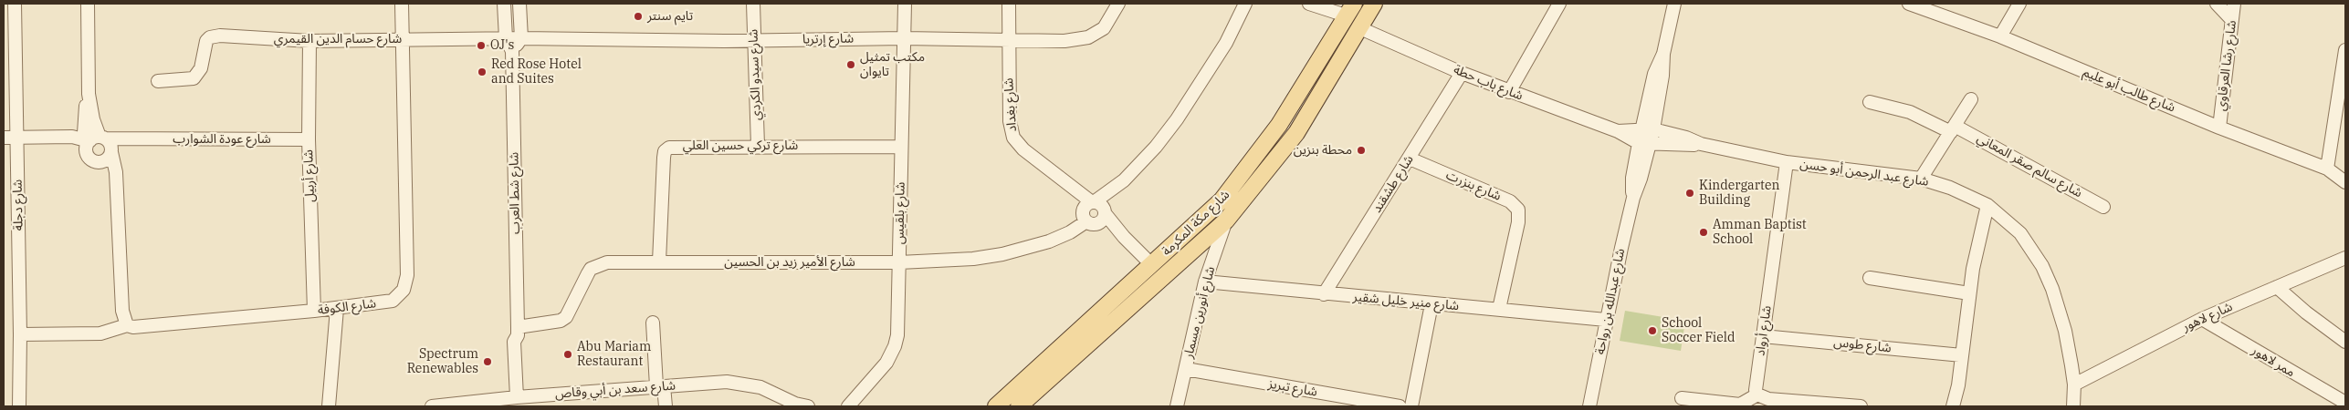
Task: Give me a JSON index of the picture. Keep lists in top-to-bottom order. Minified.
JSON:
{"streets":{"main road":["شارع مكة المكرمة"],"street":["شارع حسام الدين القيمري","شارع إرتريا","شارع رشا العرقاوي","شارع سيدو الكردي","شارع باب حطة","شارع طالب أبو عليم","شارع بغداد","شارع عودة الشوارب","شارع تركي حسين العلي","شارع سالم صقر المعاني","شارع عبد الرحمن أبو حسن","شارع أربيل","شارع طشقند","شارع بنزرت","شارع شط العرب","شارع دجلة","شارع بلقيس","شارع الأمير زيد بن الحسين","شارع منير خليل شقير","شارع عبدالله بن رواحة","شارع الكوفة","شارع أنورين مسمار","شارع لاهور","شارع أرواد","شارع طوس","ممر لاهور","شارع تبريز","شارع سعد بن أبي وقاص"]},"crossings":[["شارع حسام الدين القيمري","شارع إرتريا"],["شارع حسام الدين القيمري","شارع أربيل"],["شارع حسام الدين القيمري","شارع شط العرب"],["شارع حسام الدين القيمري","شارع الكوفة"],["شارع إرتريا","شارع سيدو الكردي"],["شارع إرتريا","شارع بغداد"],["شارع إرتريا","شارع بلقيس"],["شارع رشا العرقاوي","شارع طالب أبو عليم"],["شارع سيدو الكردي","شارع تركي حسين العلي"],["شارع باب حطة","شارع عبد الرحمن أبو حسن"],["شارع باب حطة","شارع طشقند"],["شارع باب حطة","شارع مكة المكرمة"],["شارع باب حطة","شارع عبدالله بن رواحة"],["شارع بغداد","شارع مكة المكرمة"],["شارع بغداد","شارع الأمير زيد بن الحسين"],["شارع عودة الشوارب","شارع أربيل"],["شارع تركي حسين العلي","شارع بلقيس"],["شارع تركي حسين العلي","شارع الأمير زيد بن الحسين"],["شارع عبد الرحمن أبو حسن","شارع عبدالله بن رواحة"],["شارع عبد الرحمن أبو حسن","شارع لاهور"],["شارع عبد الرحمن أبو حسن","شارع أرواد"],["شارع أربيل","شارع الكوفة"],["شارع طشقند","شارع بنزرت"],["شارع طشقند","شارع منير خليل شقير"],["شارع بنزرت","شارع منير خليل شقير"],["شارع شط العرب","شارع الأمير زيد بن الحسين"],["شارع شط العرب","شارع سعد بن أبي وقاص"],["شارع دجلة","شارع الكوفة"],["شارع بلقيس","شارع الأمير زيد بن الحسين"],["شارع مكة المكرمة","شارع أنورين مسمار"],["شارع منير خليل شقير","شارع عبدالله بن رواحة"],["شارع منير خليل شقير","شارع أنورين مسمار"],["شارع أنورين مسمار","شارع تبريز"],["شارع لاهور","ممر لاهور"],["شارع أرواد","شارع طوس"]],"places":["تايم سنتر","OJ's","مكتب تمثيل تايوان","Red Rose Hotel and Suites","محطة بنزين","Kindergarten Building","Amman Baptist School","School Soccer Field","Abu Mariam Restaurant","Spectrum Renewables"]}
